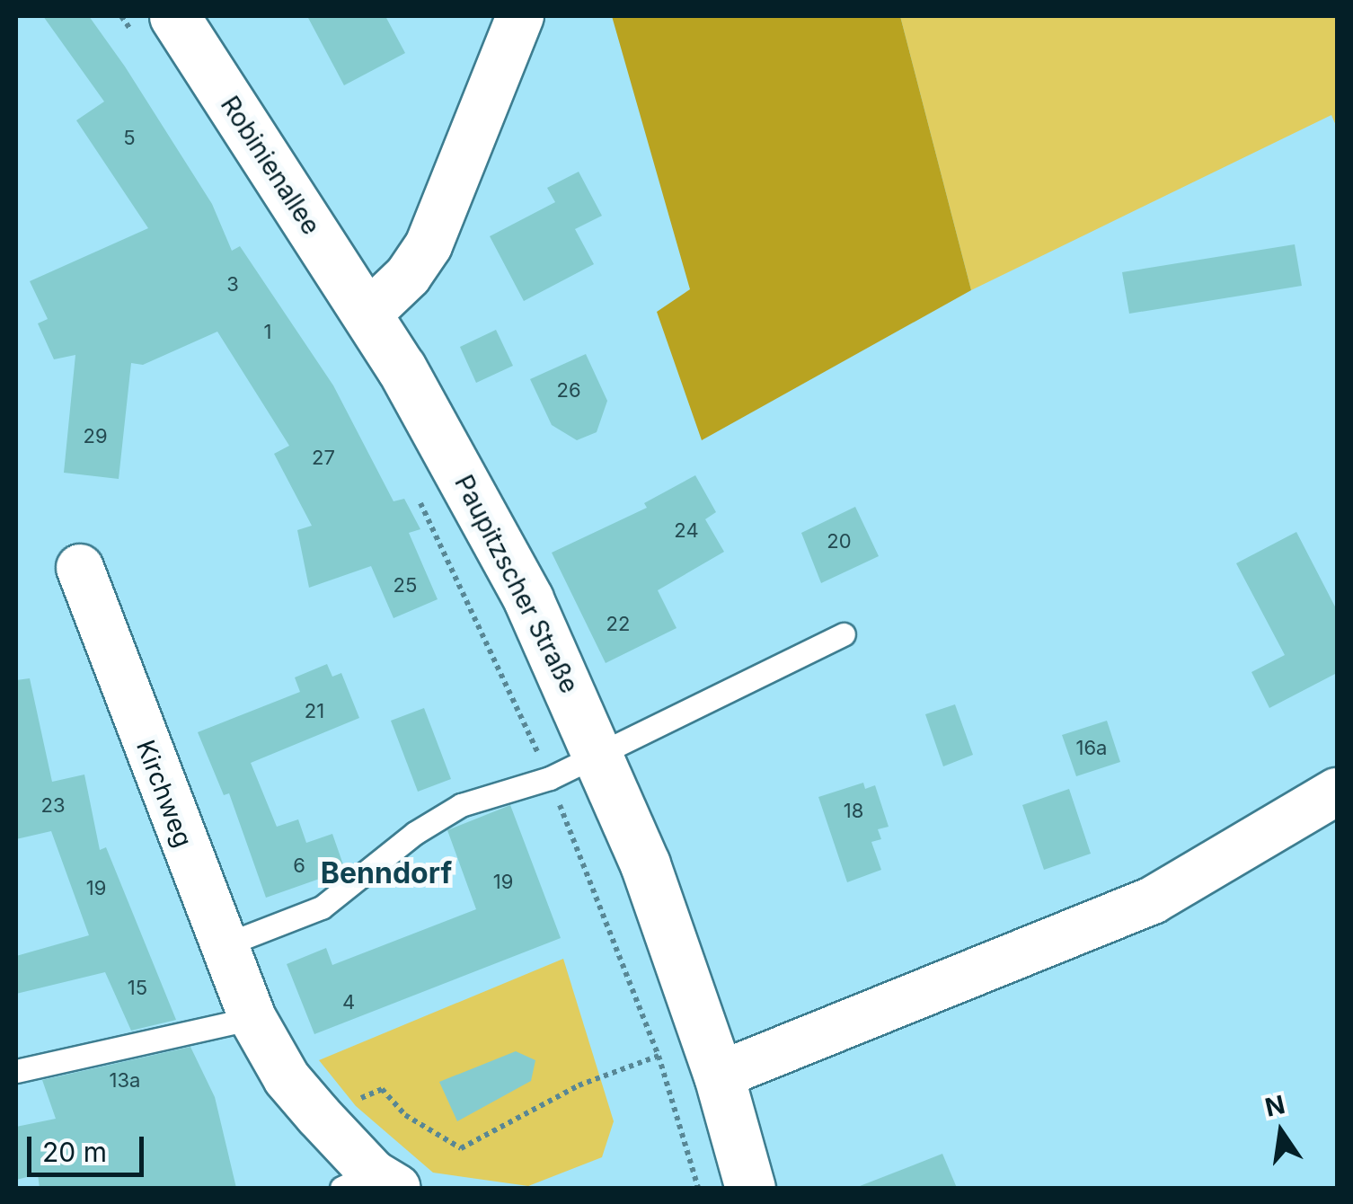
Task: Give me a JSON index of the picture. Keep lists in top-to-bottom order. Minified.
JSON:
{"streets":{"street":["Robinienallee","Paupitzscher Straße","Kirchweg"]},"crossings":[["Robinienallee","Paupitzscher Straße"]],"districts":["Benndorf"],"house_numbers":["5","3","1","26","29","27","24","20","25","22","21","16a","23","18","6","19","19","15","4","13a"],"scale_bar":"20 m","north":"top"}
